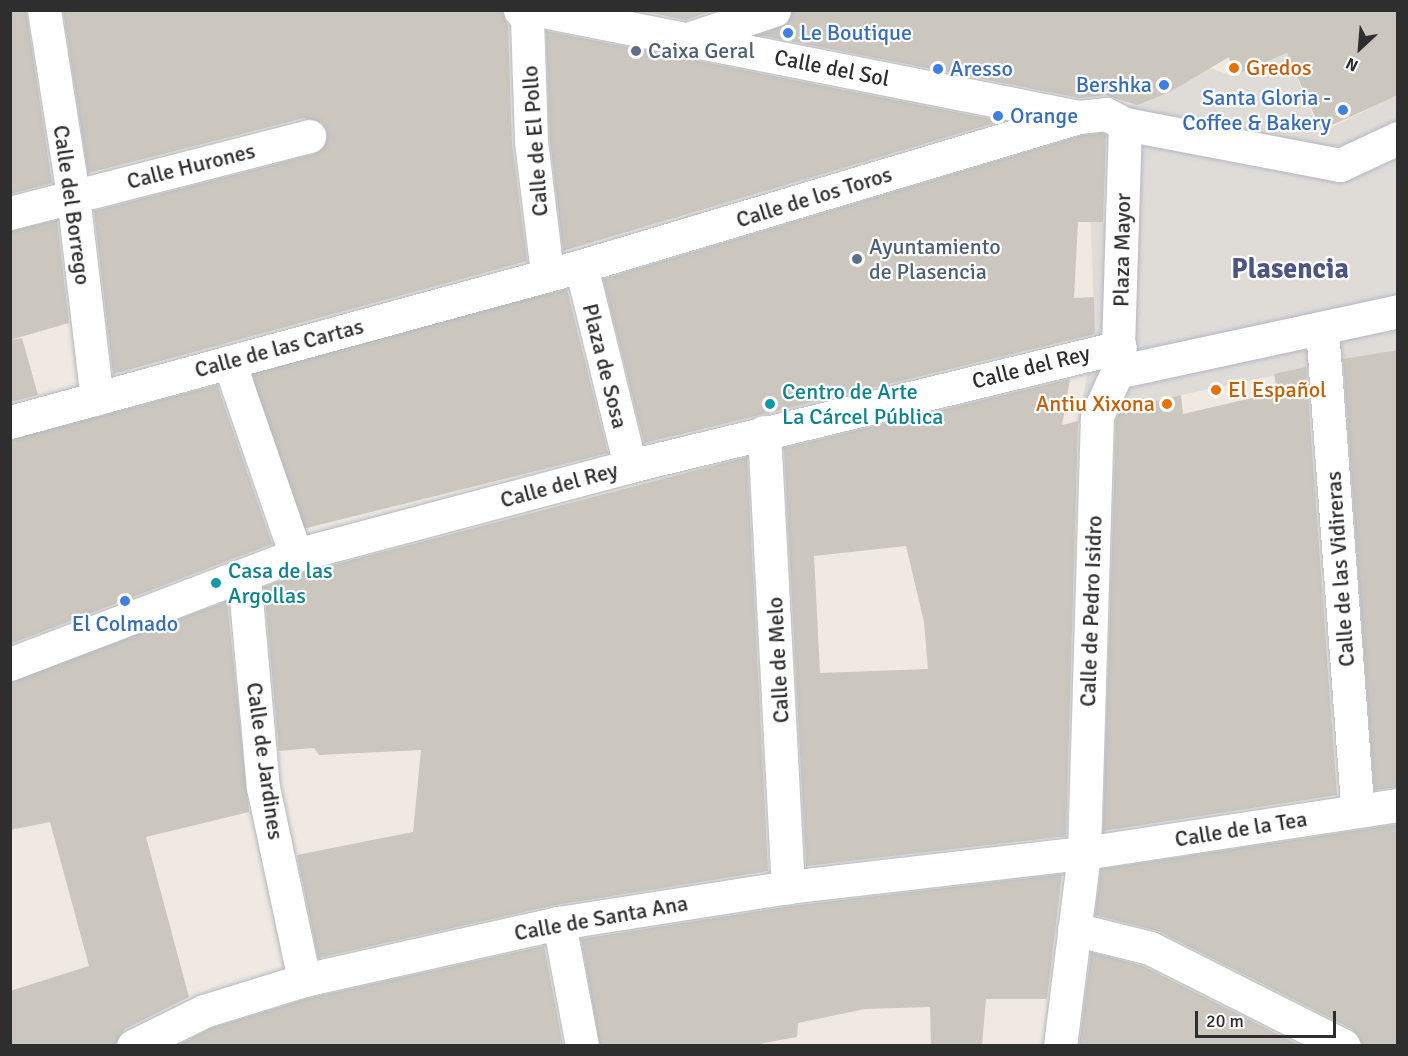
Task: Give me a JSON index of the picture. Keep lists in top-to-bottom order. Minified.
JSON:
{"streets":{"street":["Calle del Sol","Calle de El Pollo","Calle Hurones","Calle de los Toros","Calle del Borrego","Plaza Mayor","Calle de las Cartas","Plaza de Sosa","Calle del Rey","Calle de las Vidireras","Calle de Pedro Isidro","Calle de Melo","Calle de Jardines","Calle de la Tea","Calle de Santa Ana"]},"crossings":[["Calle del Sol","Calle de los Toros"],["Calle del Sol","Plaza Mayor"],["Calle de El Pollo","Calle de los Toros"],["Calle de El Pollo","Calle de las Cartas"],["Calle Hurones","Calle del Borrego"],["Calle de los Toros","Calle de las Cartas"],["Calle de los Toros","Plaza de Sosa"],["Calle del Borrego","Calle de las Cartas"],["Plaza Mayor","Calle del Rey"],["Plaza Mayor","Calle de Pedro Isidro"],["Plaza de Sosa","Calle del Rey"],["Calle del Rey","Calle de Pedro Isidro"],["Calle del Rey","Calle de Melo"],["Calle del Rey","Calle de Jardines"],["Calle de las Vidireras","Calle de la Tea"],["Calle de Pedro Isidro","Calle de la Tea"],["Calle de Pedro Isidro","Calle de Santa Ana"],["Calle de Melo","Calle de Santa Ana"],["Calle de Jardines","Calle de Santa Ana"],["Calle de la Tea","Calle de Santa Ana"]],"districts":["Plasencia"],"places":["Le Boutique","Caixa Geral","Gredos","Aresso","Bershka","Santa Gloria - Coffee & Bakery","Orange","Ayuntamiento de Plasencia","El Español","Centro de Arte La Cárcel Pública","Antiu Xixona","Casa de las Argollas","El Colmado"],"scale_bar":"20 m","north":"bottom left"}
